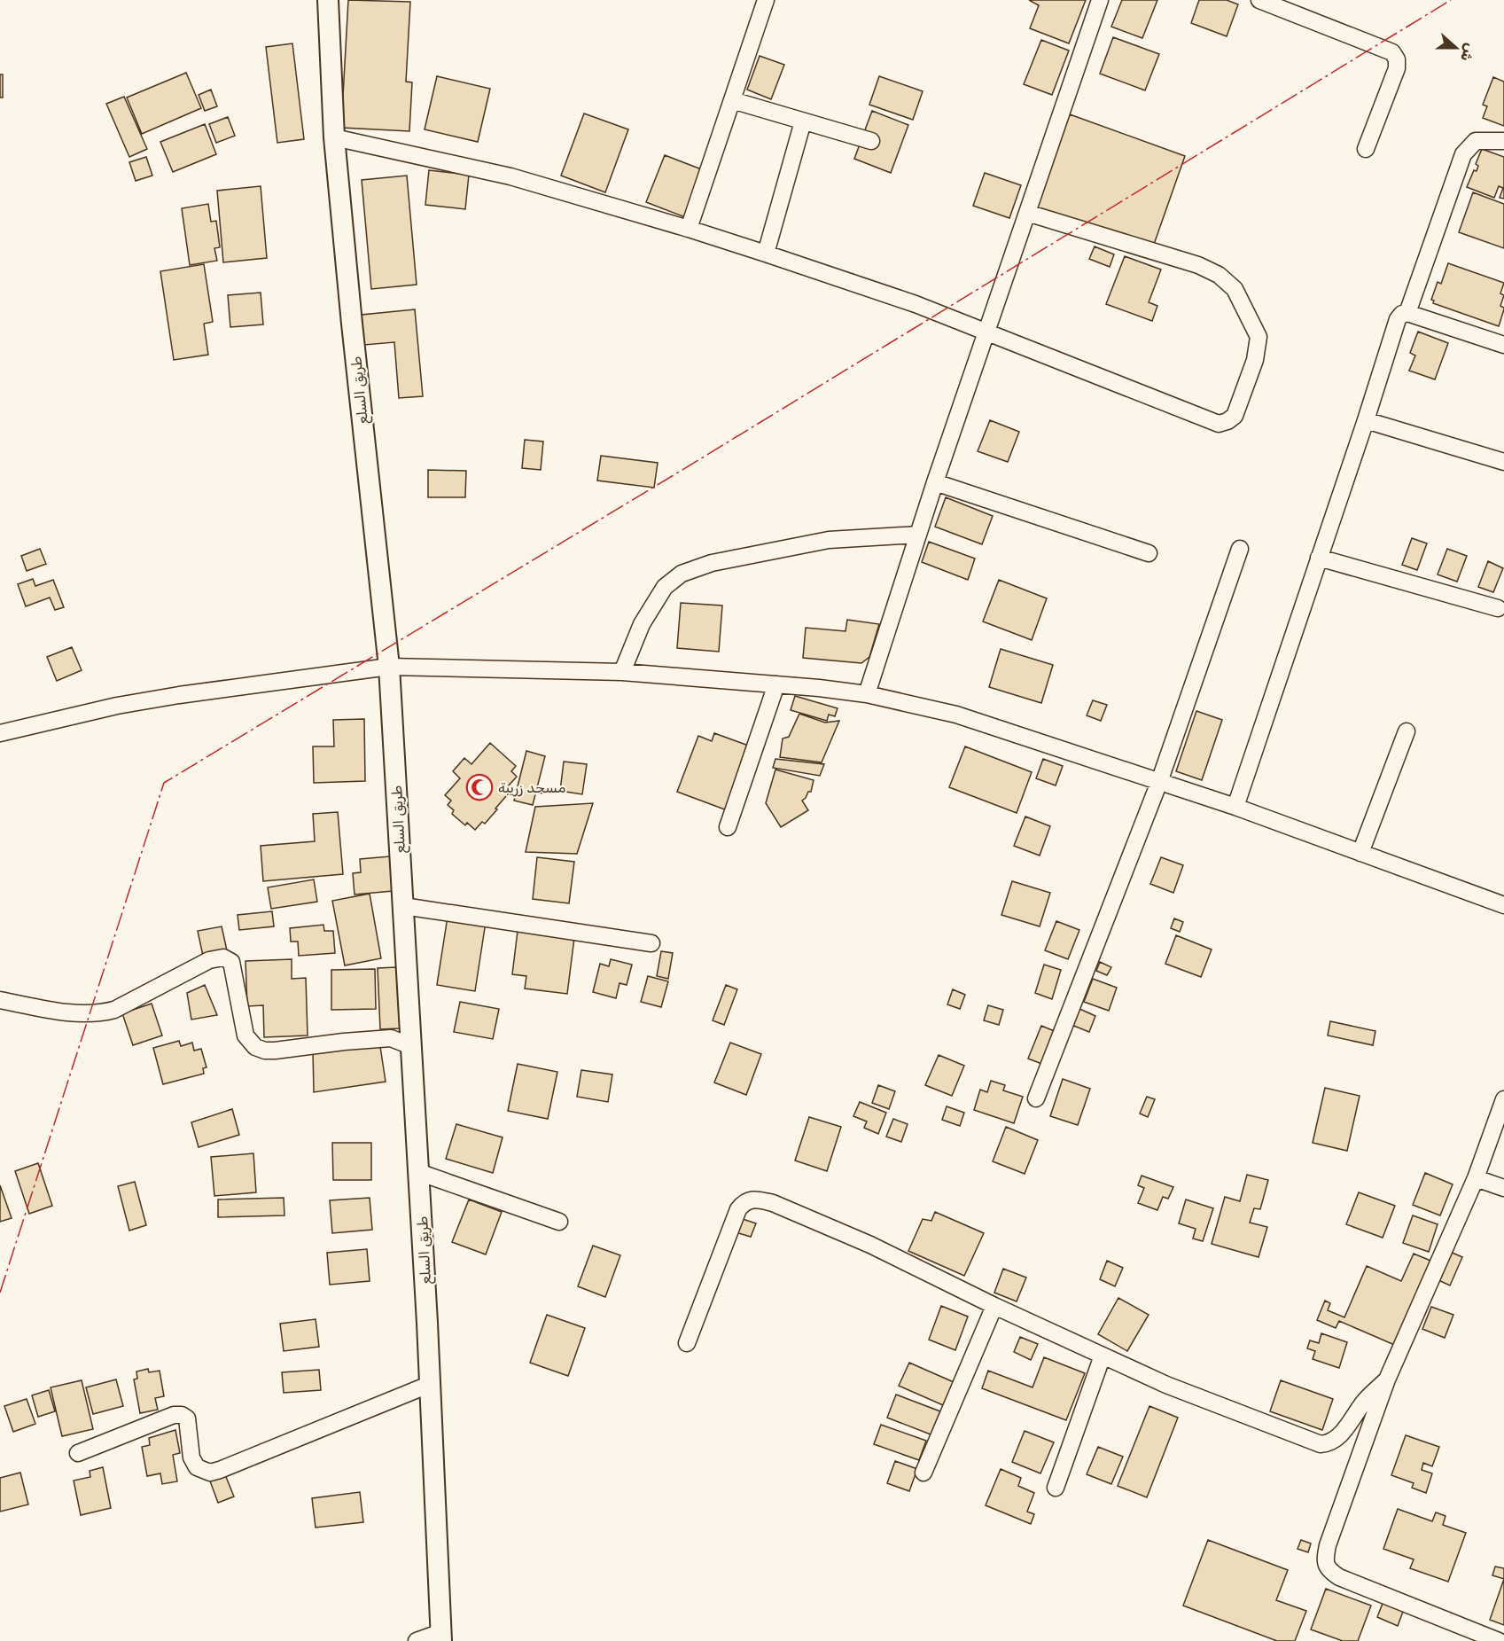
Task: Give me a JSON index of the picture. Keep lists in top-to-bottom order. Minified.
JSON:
{"streets":{"street":["طريق السلع"]},"places":{"mosque":["مسجد زريبة"]},"north":"right"}
